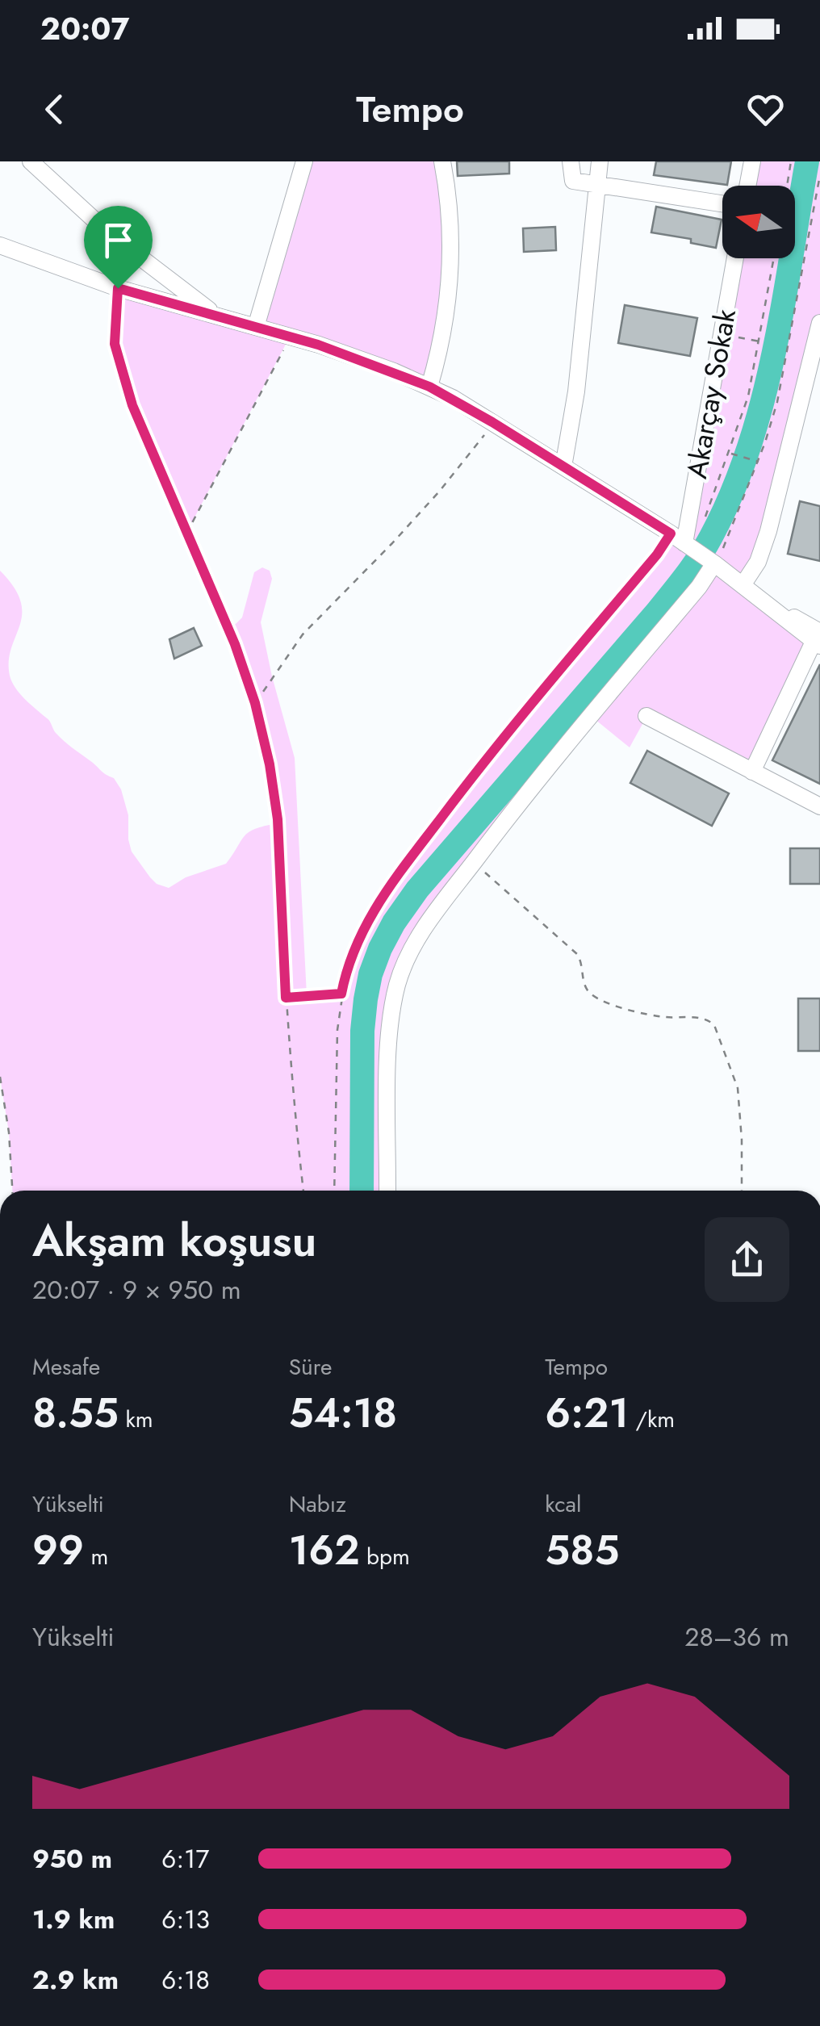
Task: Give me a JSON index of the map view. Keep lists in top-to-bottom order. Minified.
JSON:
{"streets":{"street":["Akarçay Sokak"]},"north":"left","page":{"status":"20:07","header":"Tempo","heading":["Akşam koşusu","20:07 · 9 × 950 m"],"stats":[["Mesafe","8.55 km"],["Süre","54:18"],["Tempo","6:21 /km"],["Yükselti","99 m"],["Nabız","162 bpm"],["kcal","585"]],"chart":["Yükselti","28–36 m"],"list":[{"name":"950 m","note":"6:17"},{"name":"1.9 km","note":"6:13"},{"name":"2.9 km","note":"6:18"}]}}
